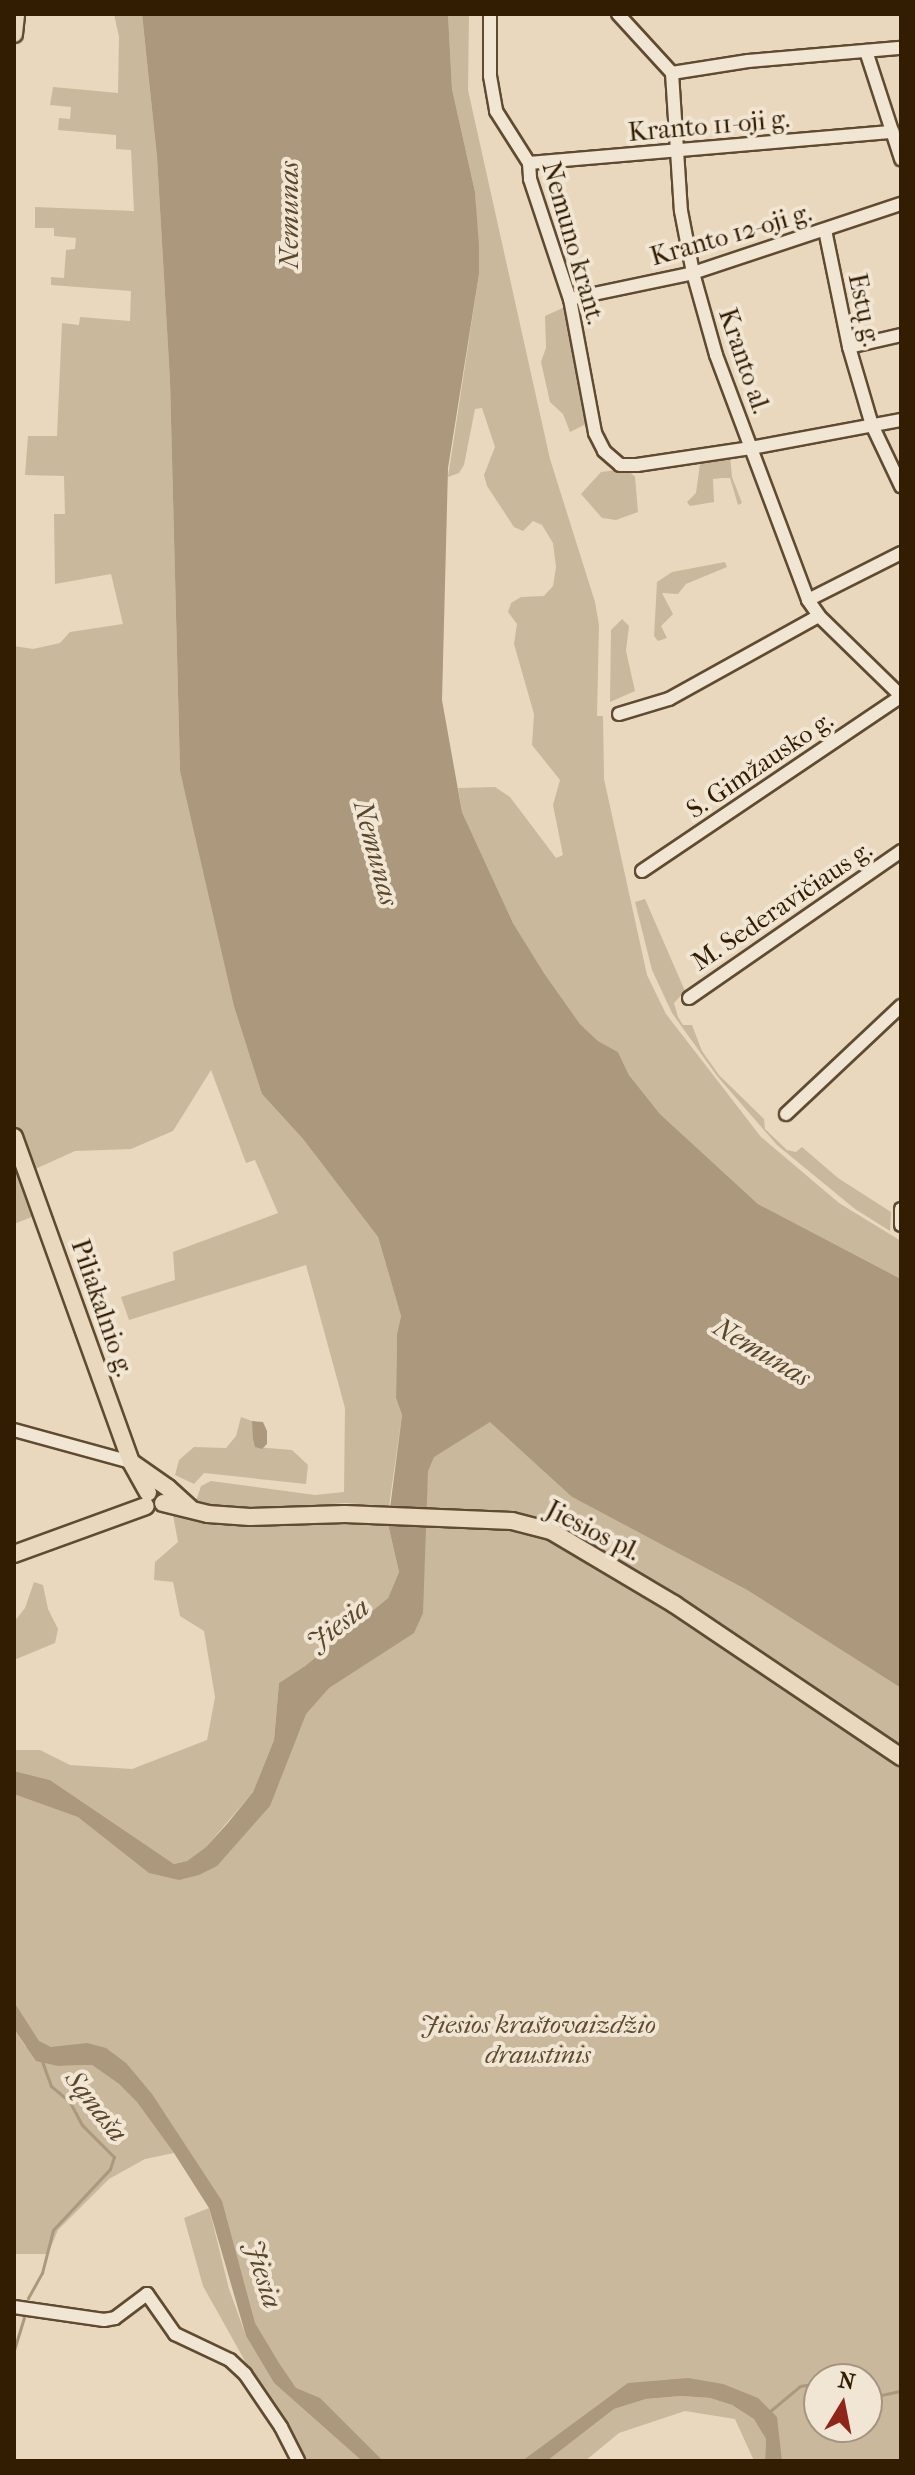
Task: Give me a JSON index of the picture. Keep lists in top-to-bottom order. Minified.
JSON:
{"streets":{"main road":["Piliakalnio g.","Jiesios pl."],"street":["Kranto 11-oji g.","Kranto 12-oji g.","Nemuno krant.","Estų g.","Kranto al.","S. Gimžausko g.","M. Sederavičiaus g."]},"crossings":[["Kranto 11-oji g.","Nemuno krant."],["Kranto 11-oji g.","Kranto al."],["Kranto 12-oji g.","Nemuno krant."],["Kranto 12-oji g.","Estų g."],["Kranto 12-oji g.","Kranto al."],["Nemuno krant.","Kranto al."],["Kranto al.","S. Gimžausko g."],["Piliakalnio g.","Jiesios pl."]],"water":["Nemunas","Jiesia","Sąnaša"],"parks":["Jiesios kraštovaizdžio draustinis"],"north":"top"}
